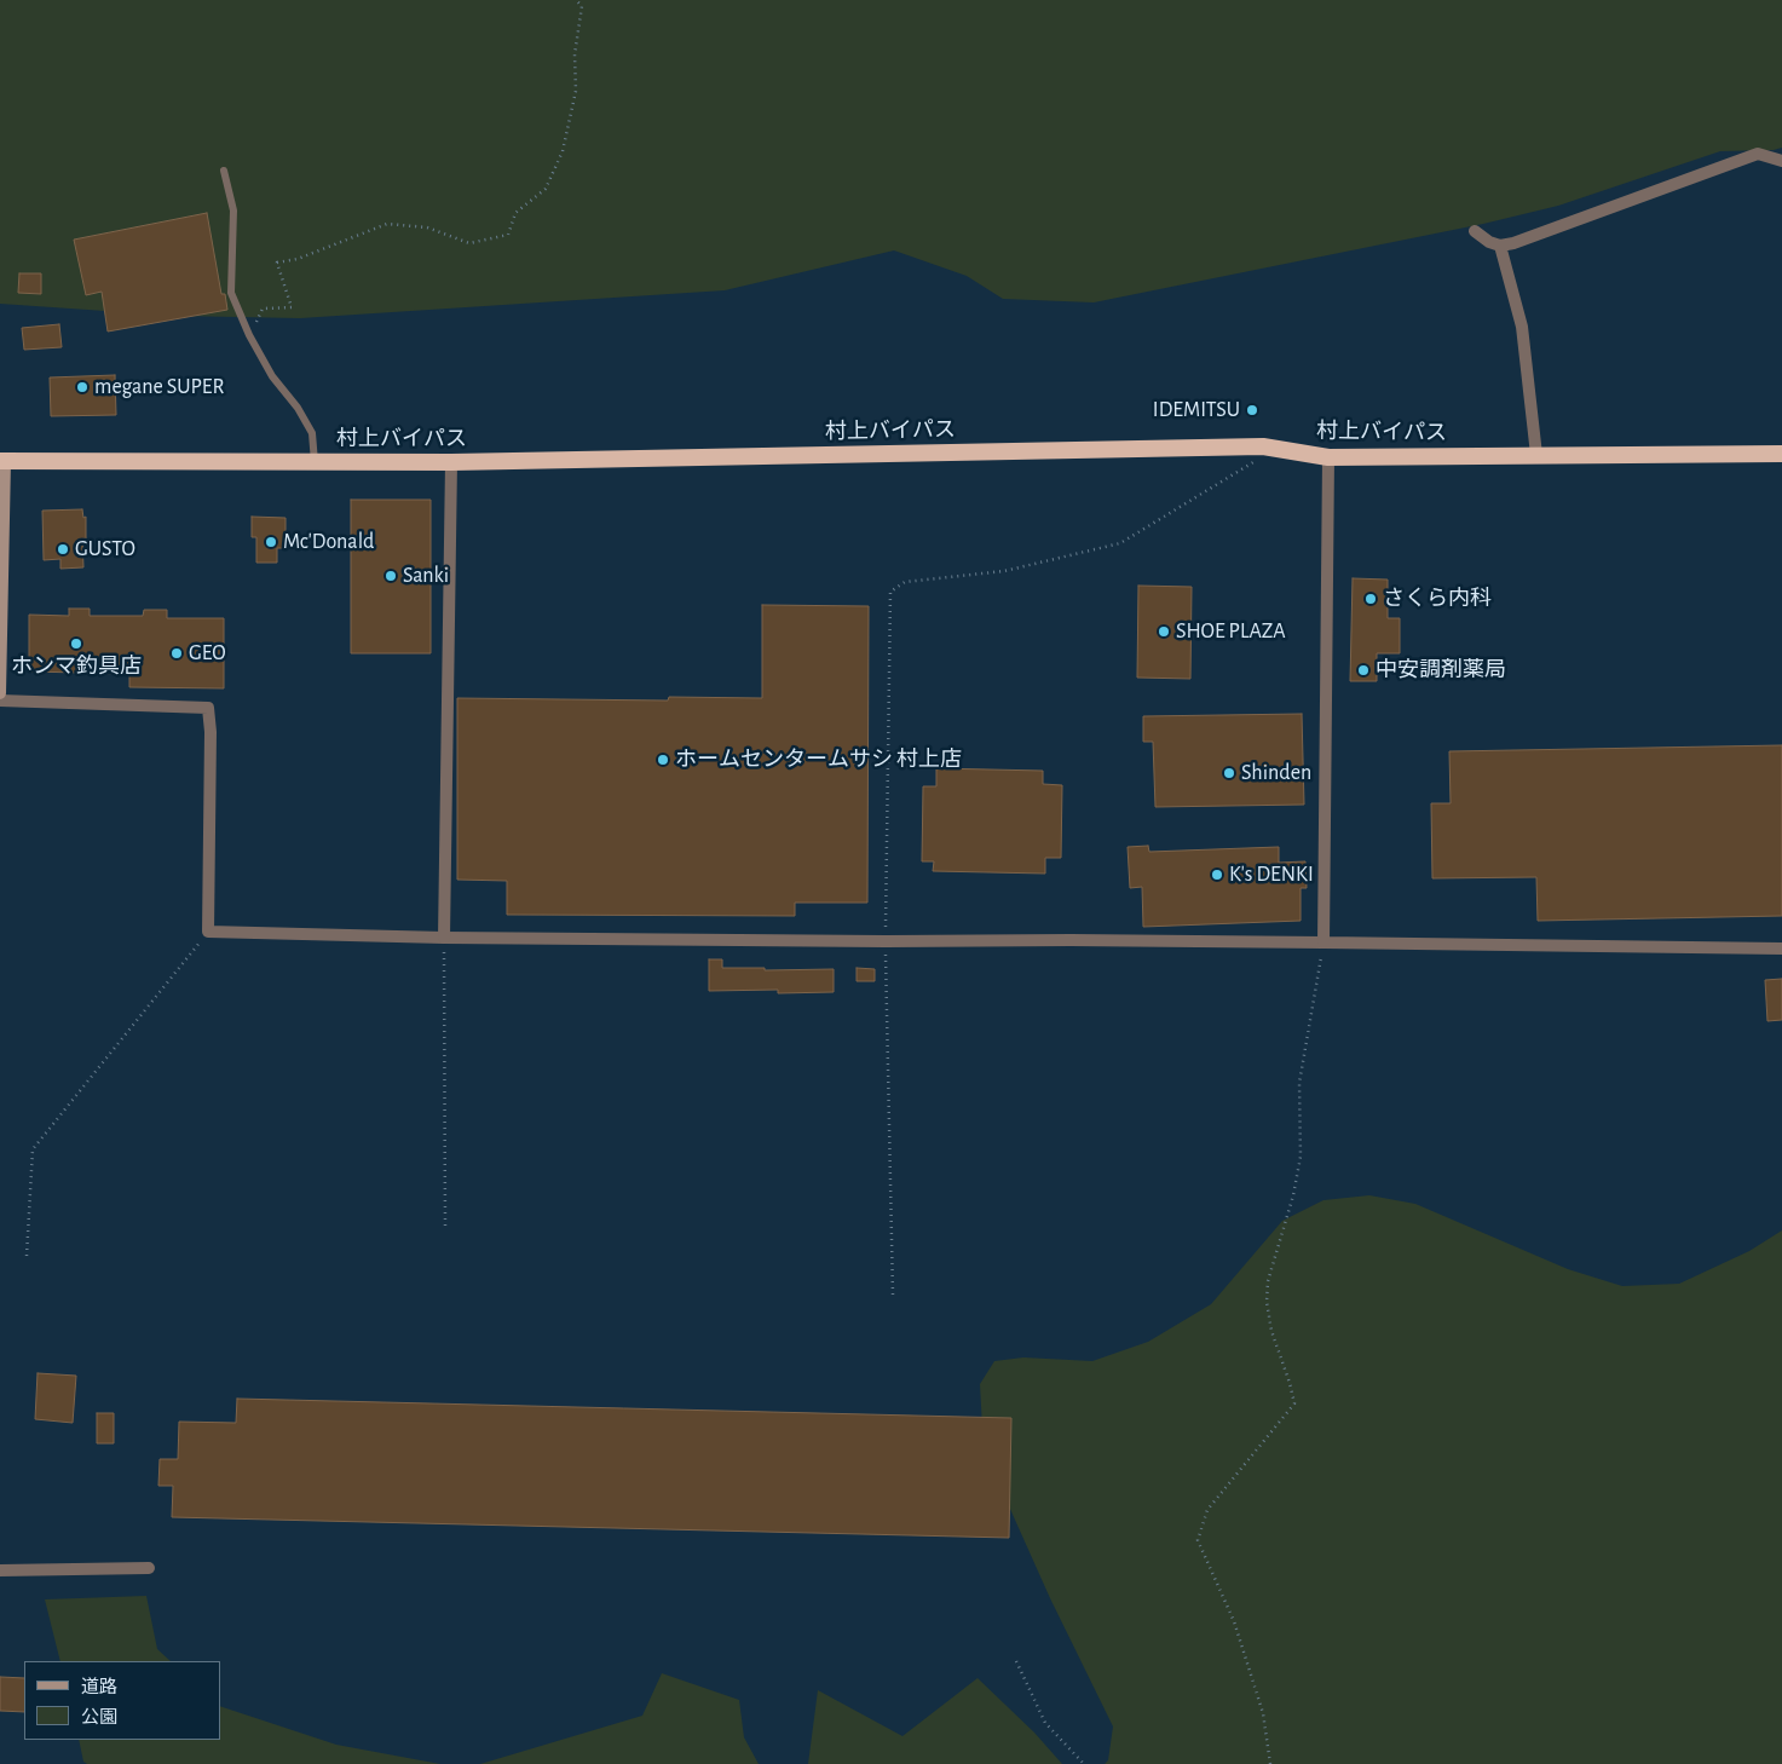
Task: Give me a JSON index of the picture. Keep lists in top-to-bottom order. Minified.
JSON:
{"streets":{"highway":["村上バイパス"]},"places":["megane SUPER","IDEMITSU","Mc'Donald","GUSTO","Sanki","さくら内科","SHOE PLAZA","ホンマ釣具店","GEO","中安調剤薬局","ホームセンタームサシ 村上店","Shinden","K's DENKI"],"legend":["道路","公園"]}
